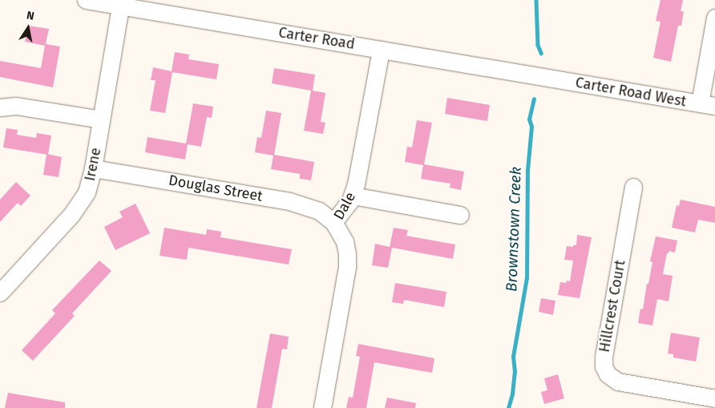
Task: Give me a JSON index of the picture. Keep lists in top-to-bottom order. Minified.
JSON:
{"streets":{"street":["Carter Road","Carter Road West","Irene","Douglas Street","Dale","Hillcrest Court"]},"crossings":[["Carter Road","Carter Road West"],["Carter Road","Irene"],["Carter Road","Dale"],["Irene","Douglas Street"],["Douglas Street","Dale"]],"water":["Brownstown Creek"],"north":"top"}
